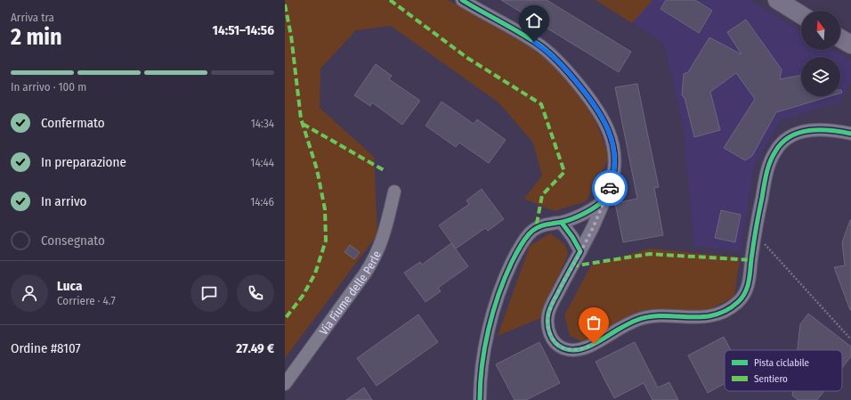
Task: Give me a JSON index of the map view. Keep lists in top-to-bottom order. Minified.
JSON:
{"streets":{"street":["Via Fiume delle Perle"]},"legend":["Pista ciclabile","Sentiero"],"north":"top","page":{"heading":["2 min","Arriva tra","14:51–14:56"],"panel":["Luca","Corriere · 4.7","Ordine #8107","27.49 €"],"bar":"In arrivo · 100 m","list":[["Confermato","14:34"],["In preparazione","14:44"],["In arrivo","14:46"],"Consegnato"]}}
